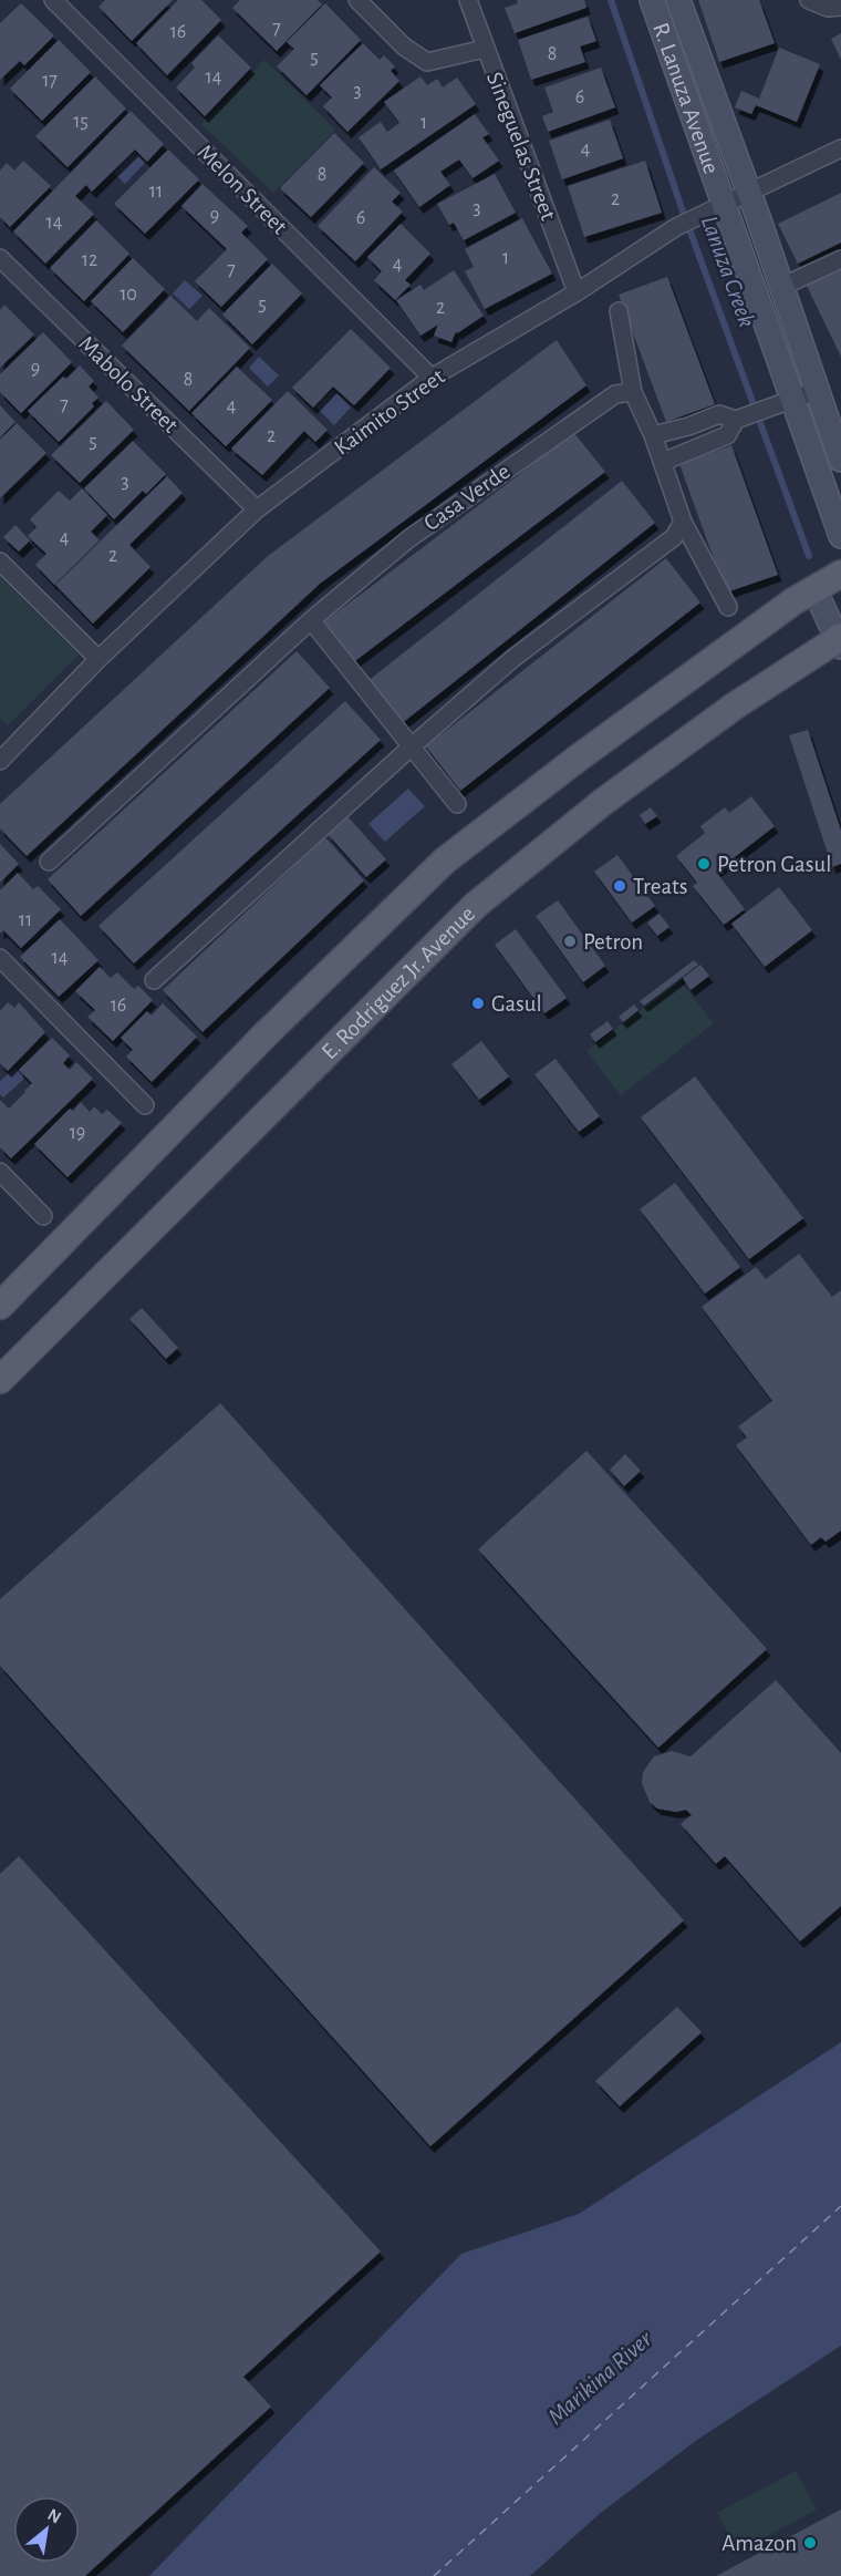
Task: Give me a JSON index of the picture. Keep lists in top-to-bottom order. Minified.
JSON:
{"streets":{"main road":["R. Lanuza Avenue","E. Rodriguez Jr. Avenue"],"street":["Sineguelas Street","Melon Street","Mabolo Street","Kaimito Street","Casa Verde"]},"crossings":[["R. Lanuza Avenue","Kaimito Street"],["Sineguelas Street","Kaimito Street"],["Melon Street","Kaimito Street"],["Mabolo Street","Kaimito Street"]],"water":["Lanuza Creek","Marikina River"],"places":["Petron Gasul","Treats","Petron","Gasul","Amazon"],"house_numbers":["7","16","8","5","14","17","3","6","15","1","4","8","11","2","3","9","6","14","1","12","4","7","10","5","2","9","8","7","4","2","5","3","4","2","11","14","16","19"],"north":"top right"}
